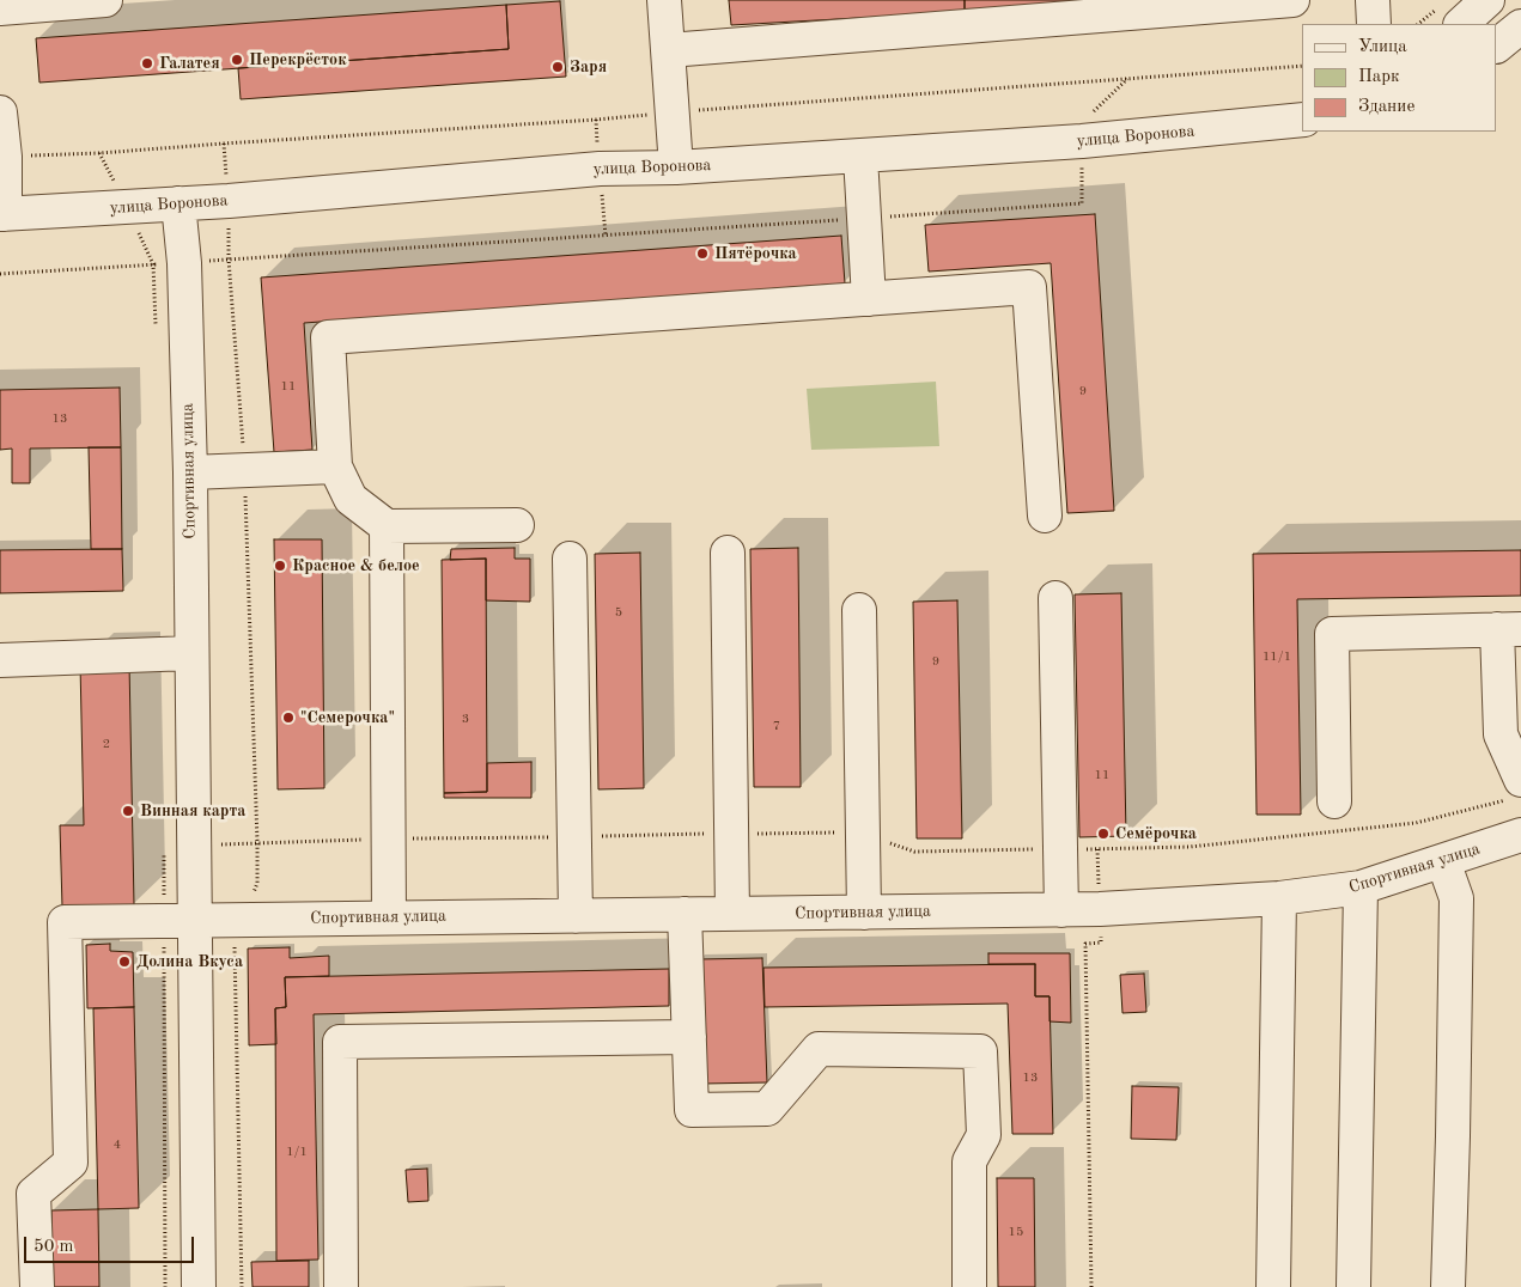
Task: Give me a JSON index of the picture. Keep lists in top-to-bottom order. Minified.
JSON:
{"streets":{"street":["улица Воронова","Спортивная улица"]},"crossings":[["улица Воронова","Спортивная улица"]],"places":["Перекрёсток","Галатея","Заря","Пятёрочка","Красное & белое","\"Семерочка\"","Винная карта","Семёрочка","Долина Вкуса"],"house_numbers":["11","9","13","5","11/1","9","3","7","2","11","13","4","1/1","15"],"legend":["Улица","Парк","Здание"],"scale_bar":"50 m"}
